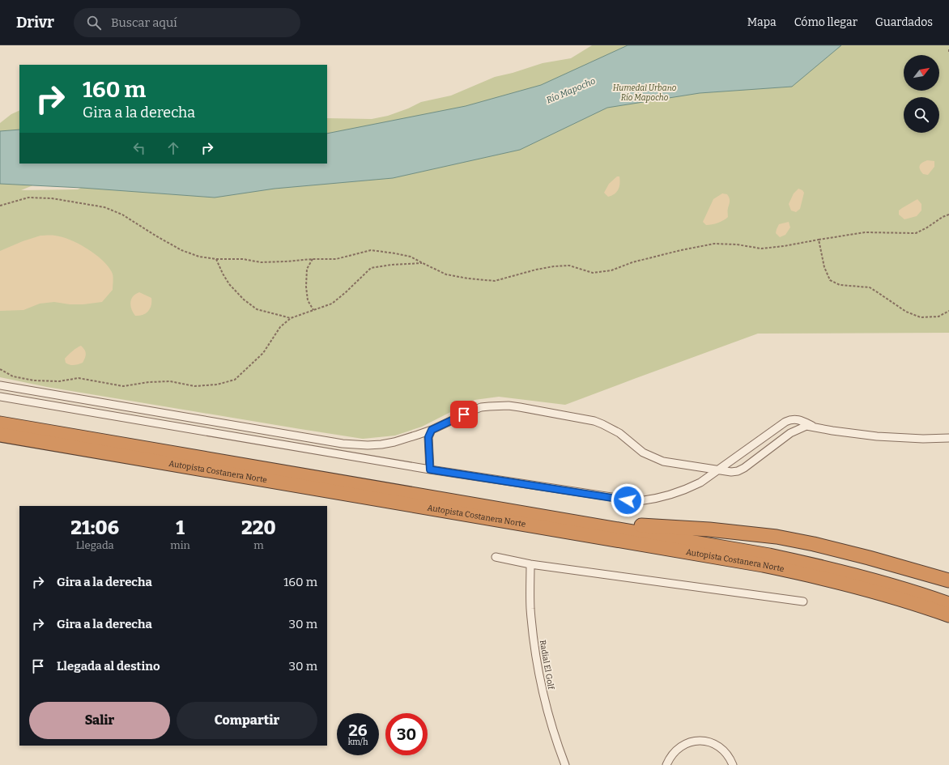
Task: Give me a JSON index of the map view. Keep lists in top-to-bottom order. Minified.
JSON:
{"streets":{"highway":["Autopista Costanera Norte"],"street":["Radial El Golf"]},"water":["Río Mapocho"],"parks":["Humedal Urbano Río Mapocho"],"north":"top right","page":{"header":"Drivr","search":"Buscar aquí","nav":["Mapa","Cómo llegar","Guardados"],"turn":["160 m","Gira a la derecha"],"eta":["21:06","Llegada","1","min","220","m"],"list":[{"name":"Gira a la derecha","value":"160 m"},{"name":"Gira a la derecha","value":"30 m"},{"name":"Llegada al destino","value":"30 m"}],"buttons":["Salir","Compartir"],"speed":"26 km/h","limit":"30"}}
